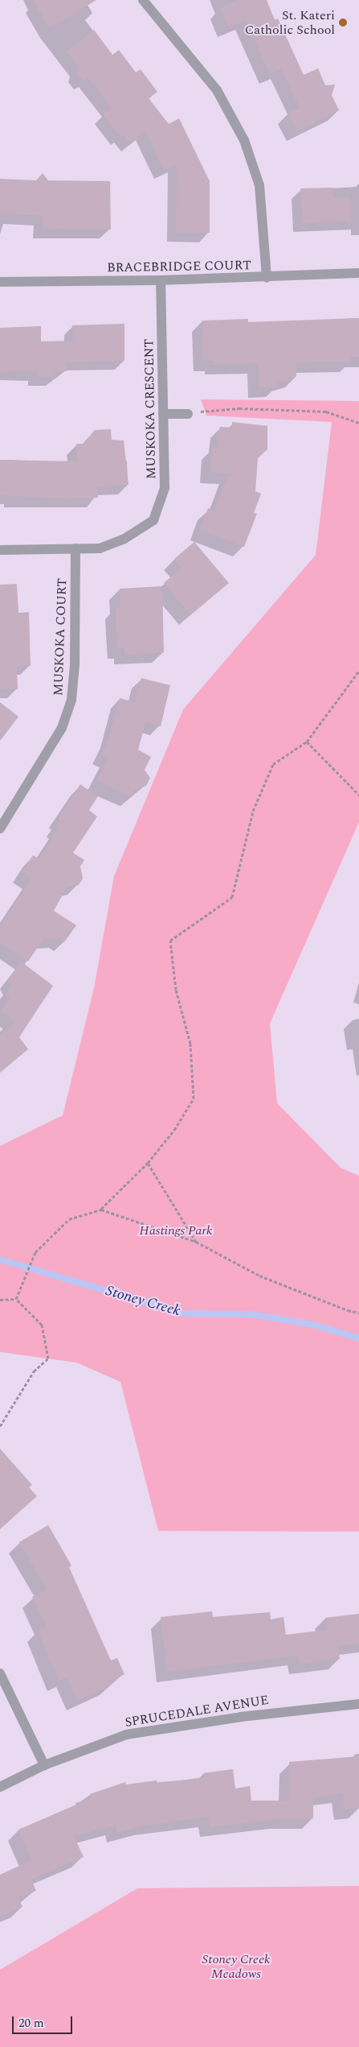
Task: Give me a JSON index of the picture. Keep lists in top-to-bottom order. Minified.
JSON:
{"streets":{"street":["BRACEBRIDGE COURT","MUSKOKA CRESCENT","MUSKOKA COURT","SPRUCEDALE AVENUE"]},"crossings":[["BRACEBRIDGE COURT","MUSKOKA CRESCENT"],["MUSKOKA CRESCENT","MUSKOKA COURT"]],"water":["Stoney Creek"],"parks":["Hastings Park","Stoney Creek Meadows"],"places":["St. Kateri Catholic School"],"scale_bar":"20 m"}
